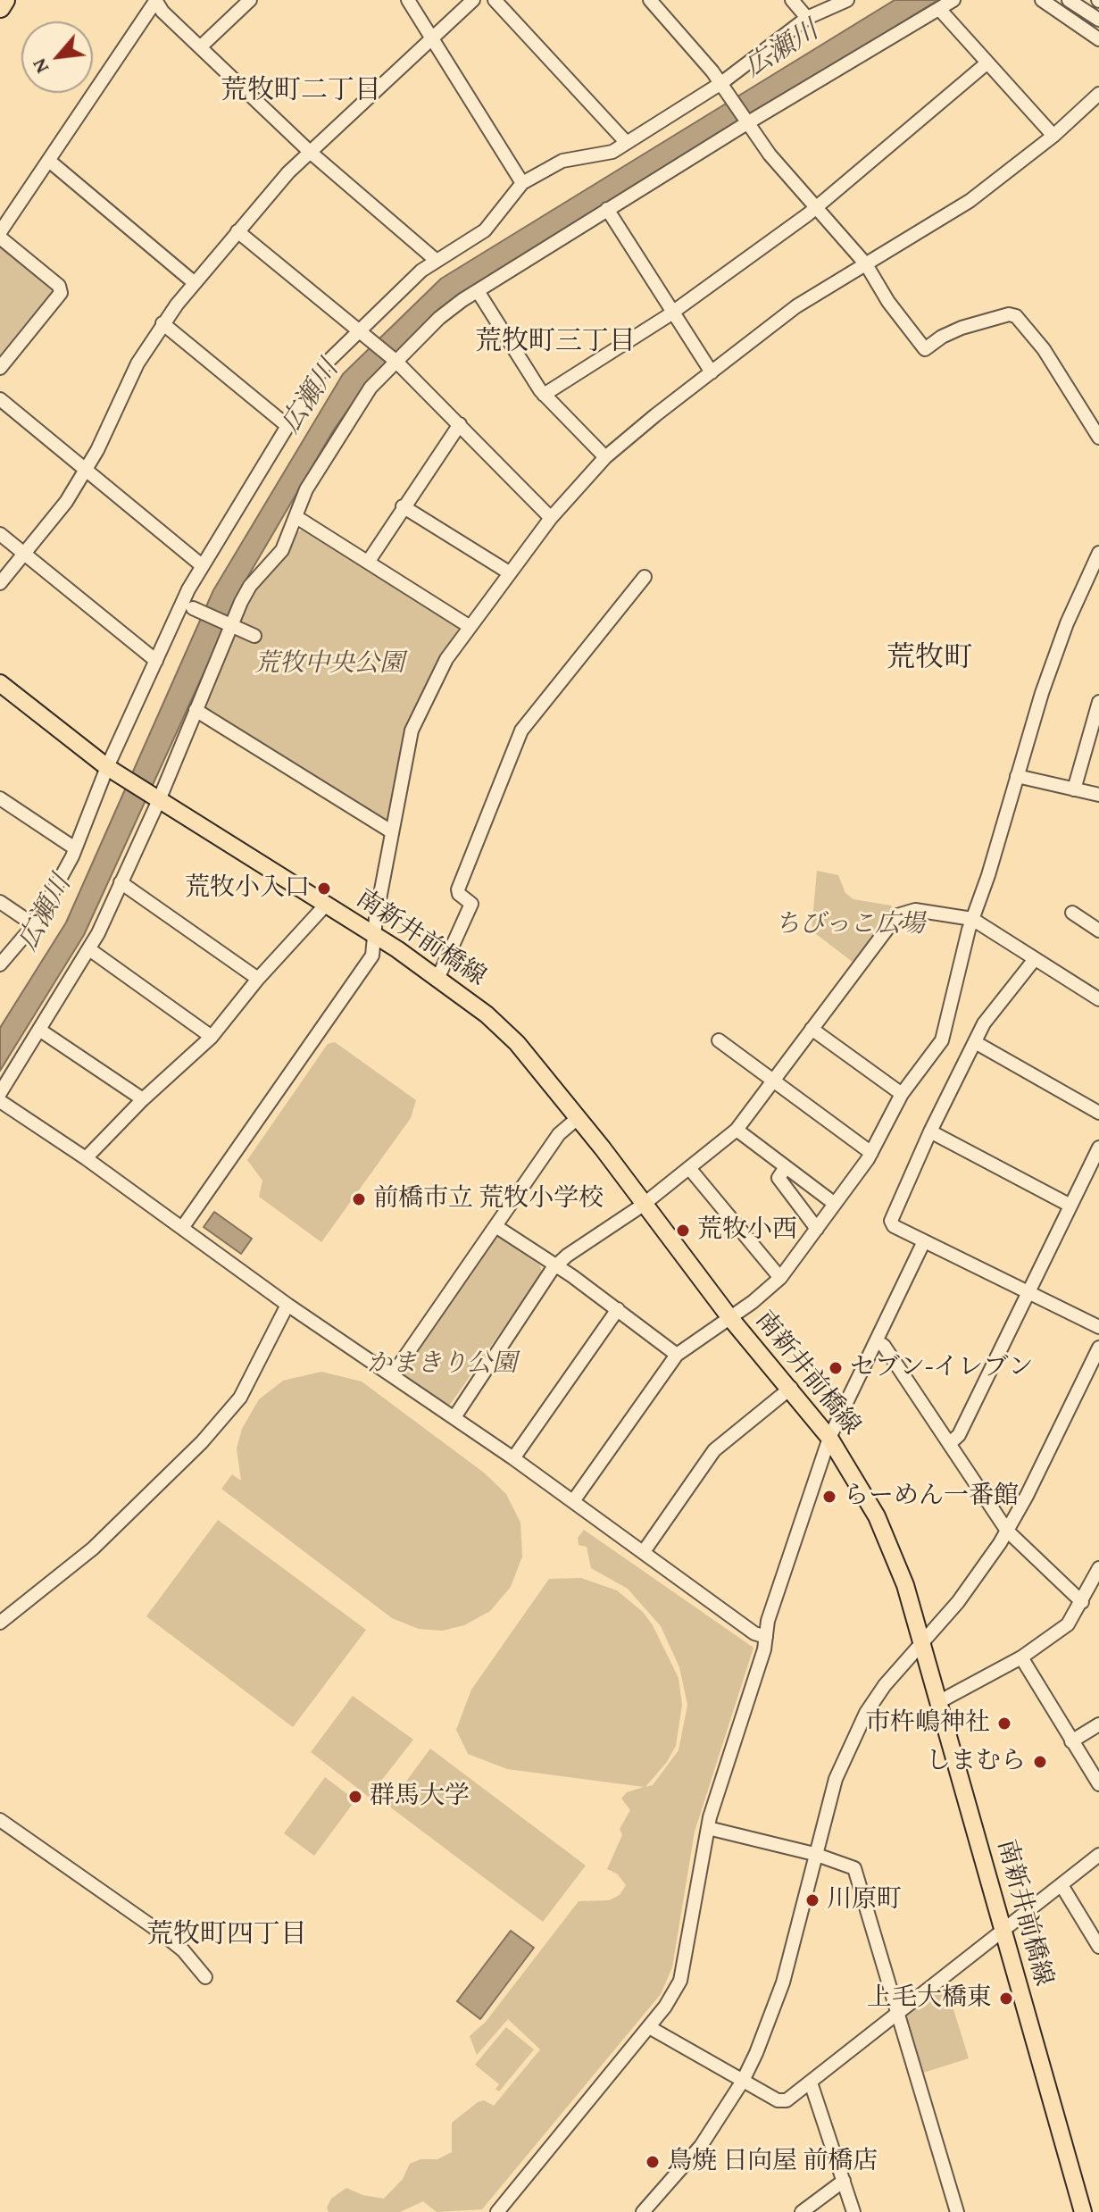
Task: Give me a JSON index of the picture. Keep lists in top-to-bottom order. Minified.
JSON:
{"streets":{"main road":["南新井前橋線"]},"districts":["荒牧町二丁目","荒牧町三丁目","荒牧町","荒牧町四丁目"],"water":["広瀬川"],"parks":["荒牧中央公園","ちびっこ広場","かまきり公園"],"places":["荒牧小入口","前橋市立 荒牧小学校","荒牧小西","セブン-イレブン","らーめん一番館","市杵嶋神社","しまむら","群馬大学","川原町","上毛大橋東","鳥焼 日向屋 前橋店"],"north":"bottom left"}
